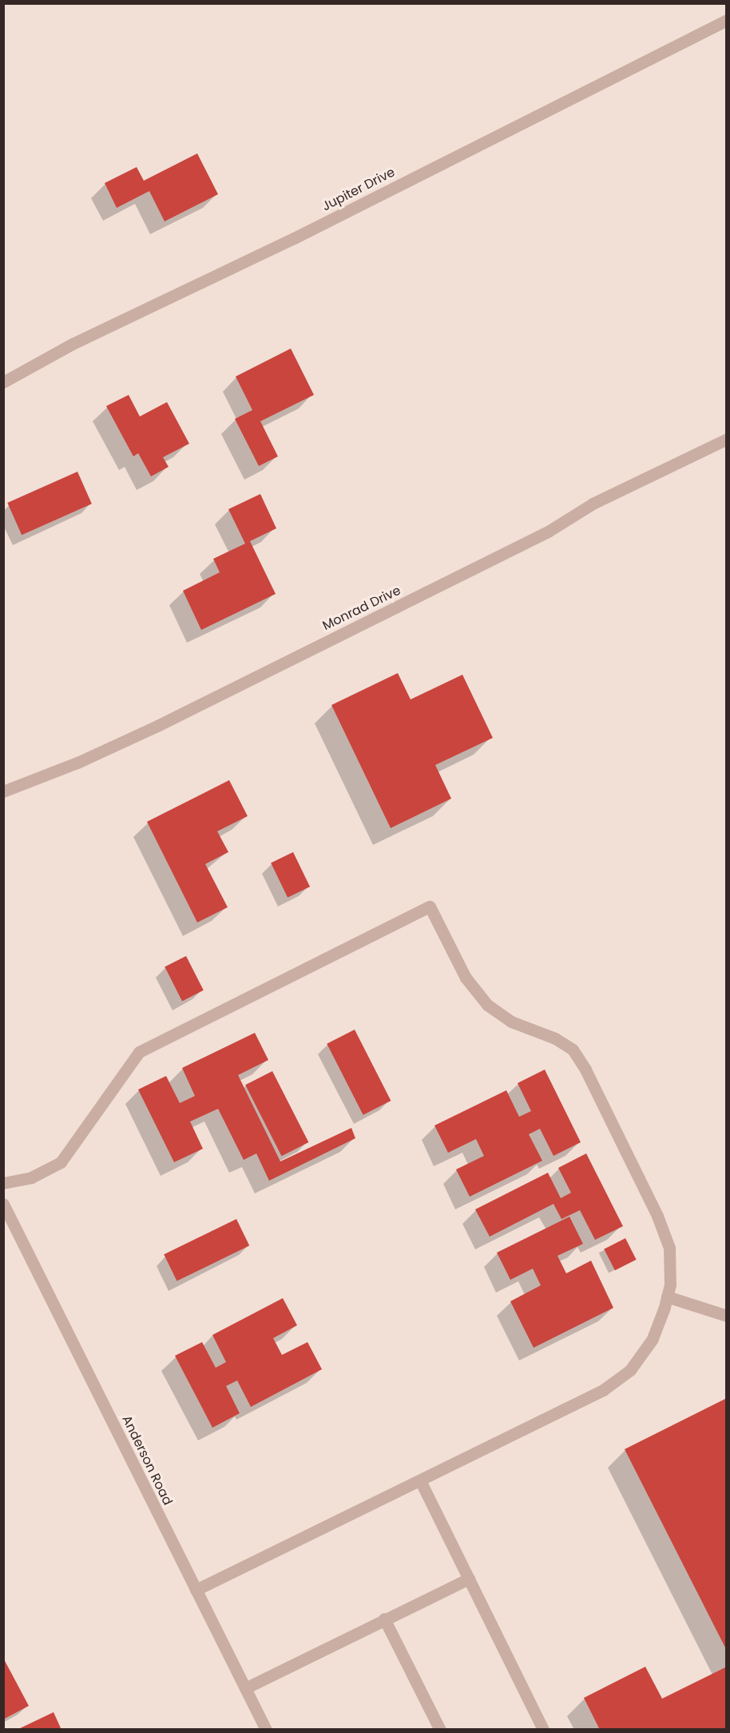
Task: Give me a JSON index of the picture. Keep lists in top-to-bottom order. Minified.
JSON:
{"streets":{"street":["Jupiter Drive","Monrad Drive","Anderson Road"]}}
